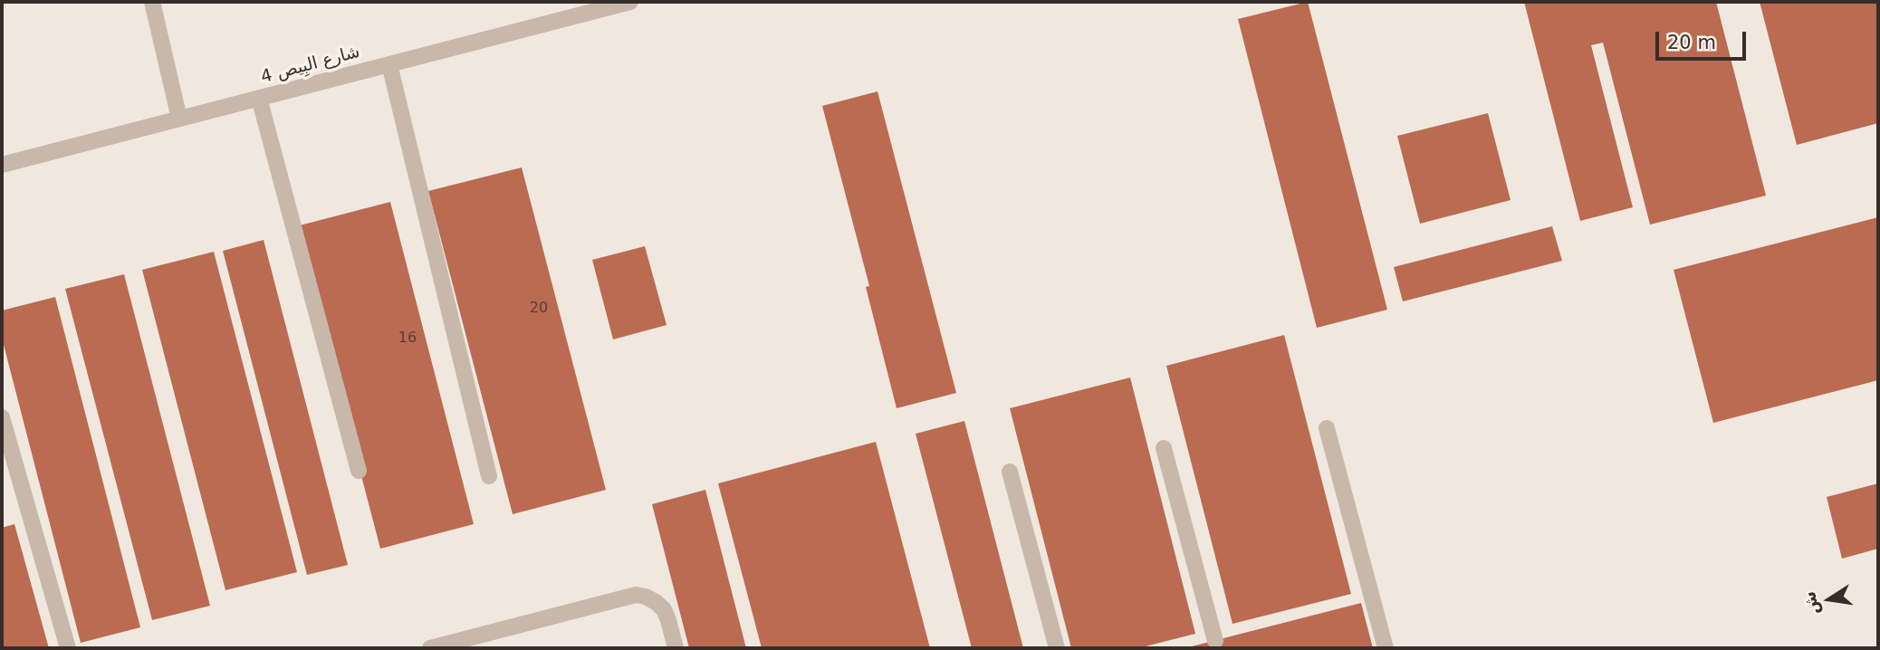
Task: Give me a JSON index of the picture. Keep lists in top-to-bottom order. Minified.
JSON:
{"streets":{"street":["شارع البِيص 4"]},"house_numbers":["20","16"],"scale_bar":"20 m","north":"left"}
